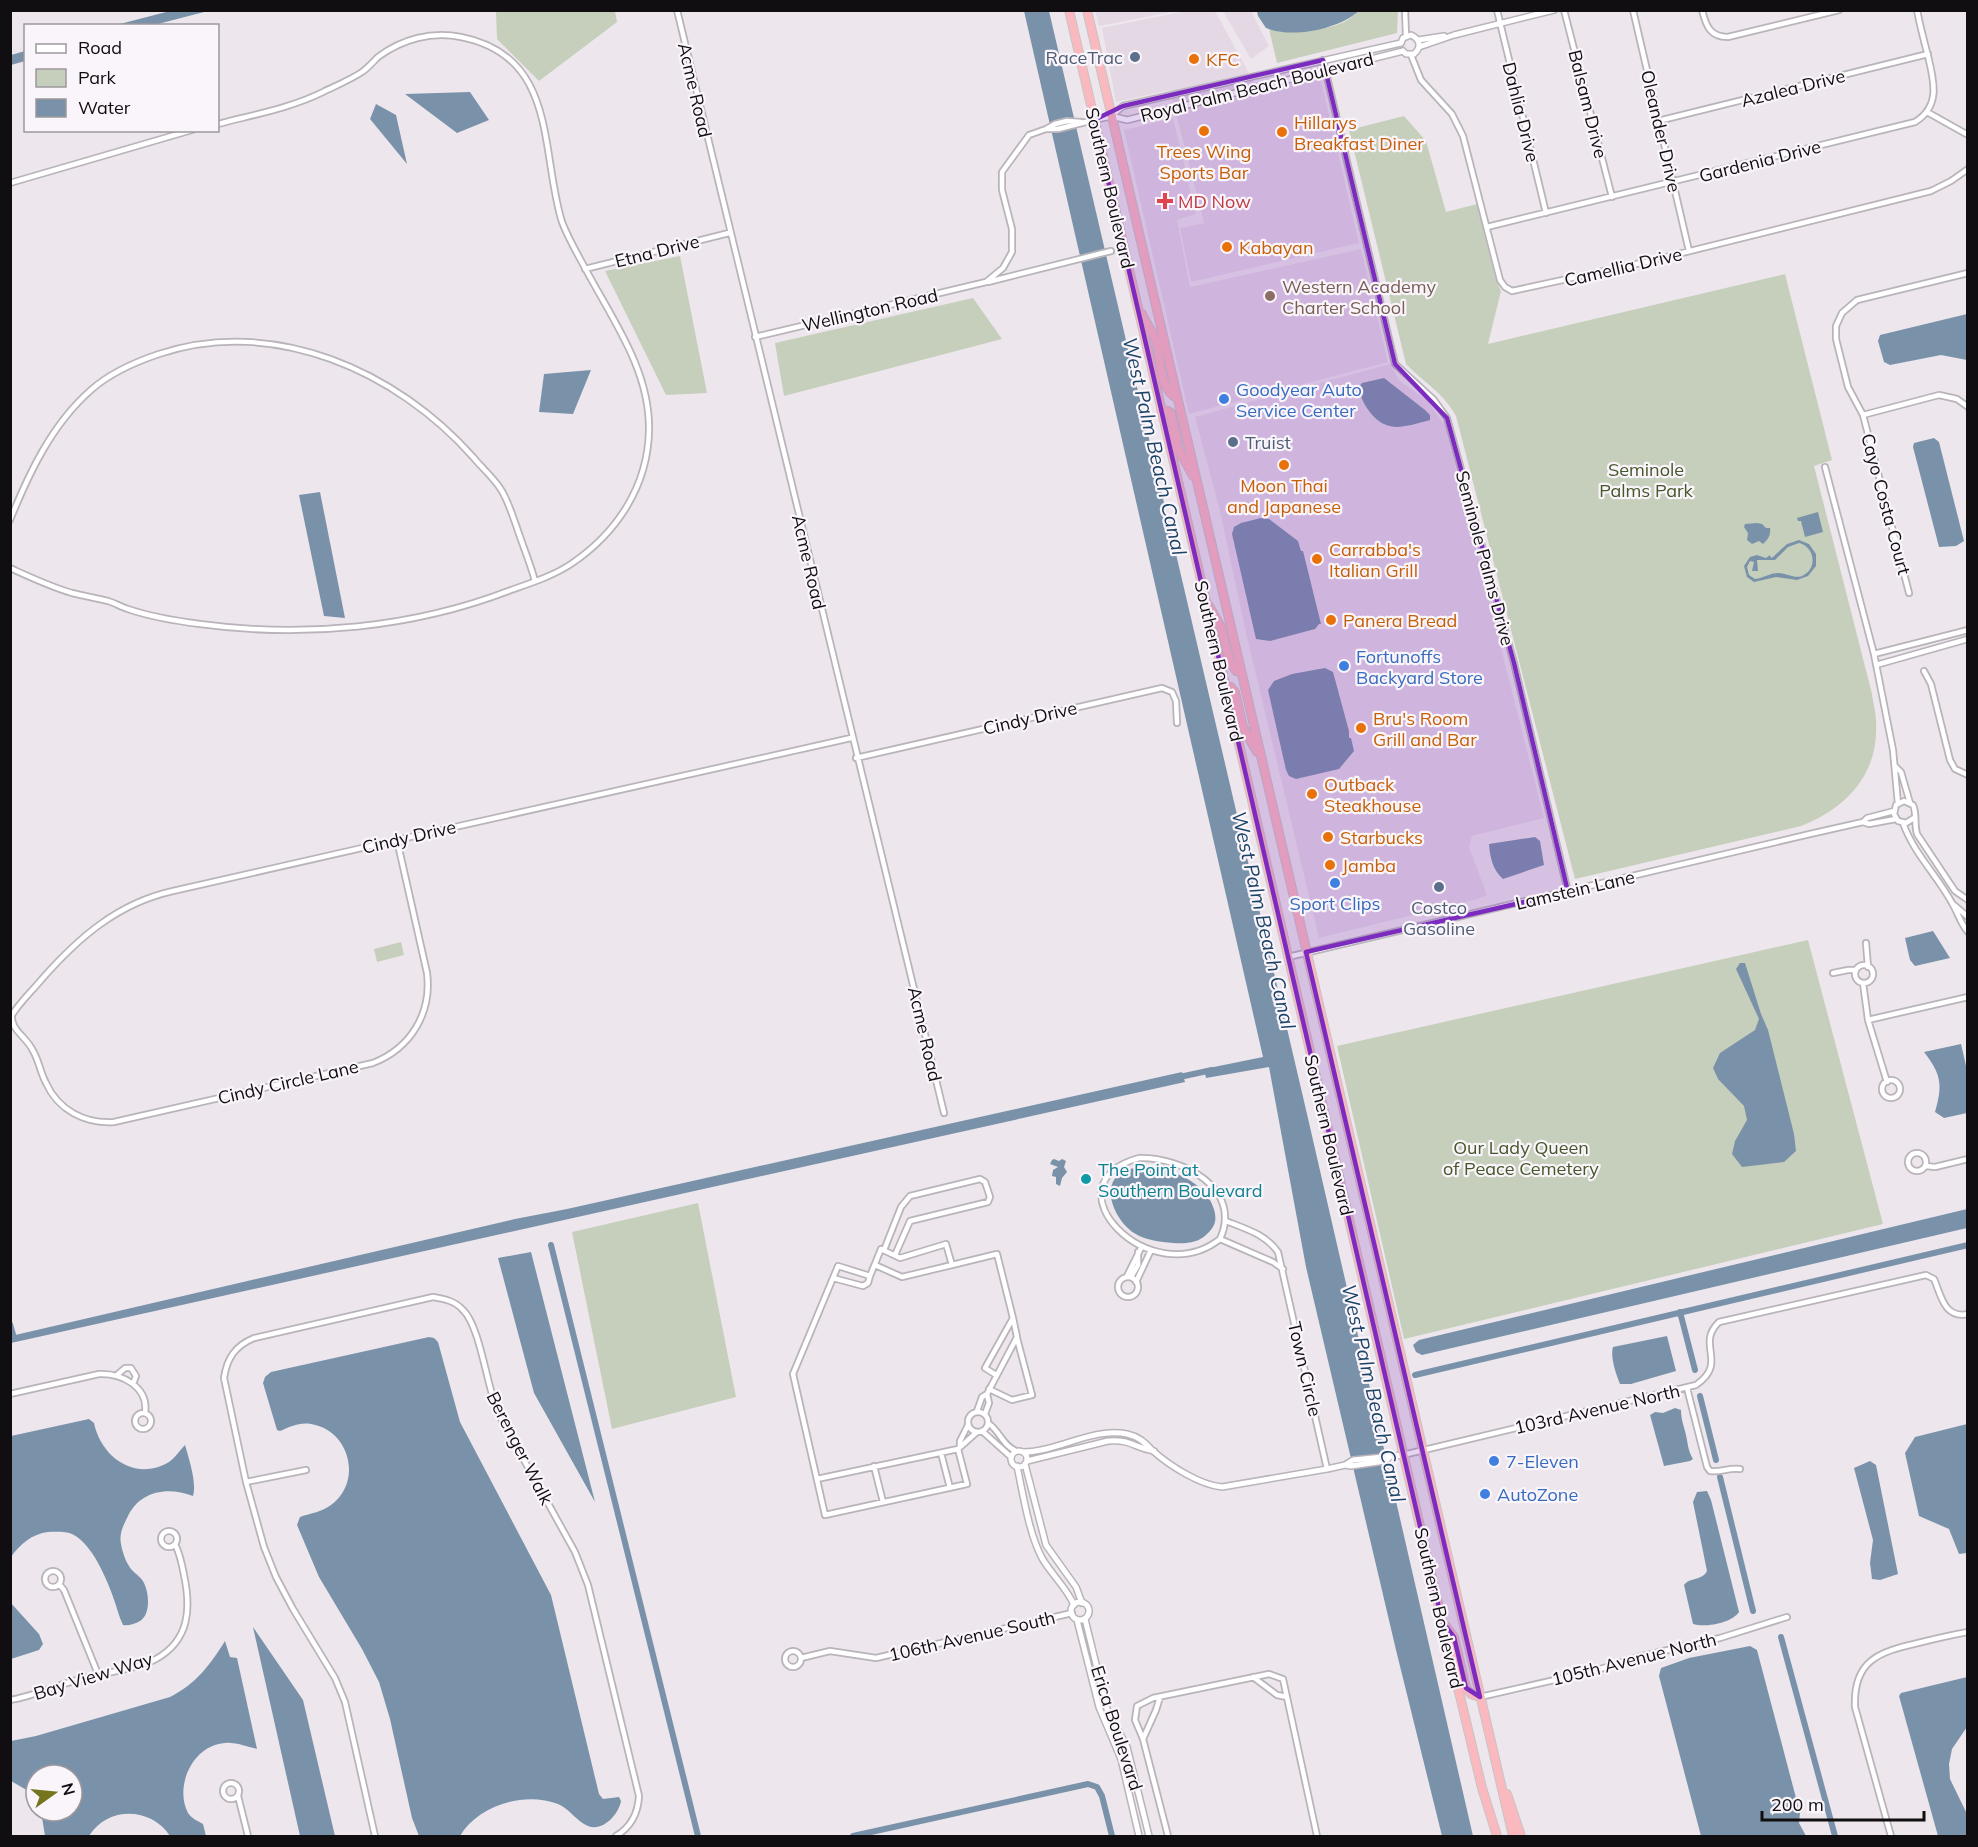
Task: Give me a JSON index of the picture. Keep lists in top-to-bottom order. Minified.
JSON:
{"streets":{"highway":["Southern Boulevard"],"street":["Royal Palm Beach Boulevard","Azalea Drive","Acme Road","Balsam Drive","Dahlia Drive","Oleander Drive","Gardenia Drive","Etna Drive","Camellia Drive","Wellington Road","Cayo Costa Court","Seminole Palms Drive","Cindy Drive","Lamstein Lane","Cindy Circle Lane","Town Circle","103rd Avenue North","Berenger Walk","106th Avenue South","105th Avenue North","Bay View Way","Erica Boulevard"]},"crossings":[["Royal Palm Beach Boulevard","Southern Boulevard"],["Royal Palm Beach Boulevard","Seminole Palms Drive"],["Azalea Drive","Oleander Drive"],["Acme Road","Etna Drive"],["Acme Road","Wellington Road"],["Acme Road","Cindy Drive"],["Balsam Drive","Gardenia Drive"],["Dahlia Drive","Gardenia Drive"],["Oleander Drive","Gardenia Drive"],["Oleander Drive","Camellia Drive"],["Gardenia Drive","Camellia Drive"],["Southern Boulevard","Lamstein Lane"],["Southern Boulevard","103rd Avenue North"],["Southern Boulevard","105th Avenue North"],["Seminole Palms Drive","Lamstein Lane"],["Cindy Drive","Cindy Circle Lane"],["106th Avenue South","Erica Boulevard"]],"water":["West Palm Beach Canal"],"parks":["Seminole Palms Park","Our Lady Queen of Peace Cemetery"],"places":{"other":["RaceTrac","KFC","Trees Wing Sports Bar","Hillarys Breakfast Diner","Kabayan","Western Academy Charter School","Goodyear Auto Service Center","Truist","Moon Thai and Japanese","Carrabba's Italian Grill","Panera Bread","Fortunoffs Backyard Store","Bru's Room Grill and Bar","Outback Steakhouse","Starbucks","Jamba","Sport Clips","Costco Gasoline","The Point at Southern Boulevard","7-Eleven","AutoZone"],"health":["MD Now"]},"legend":["Road","Park","Water"],"scale_bar":"200 m","north":"right"}
